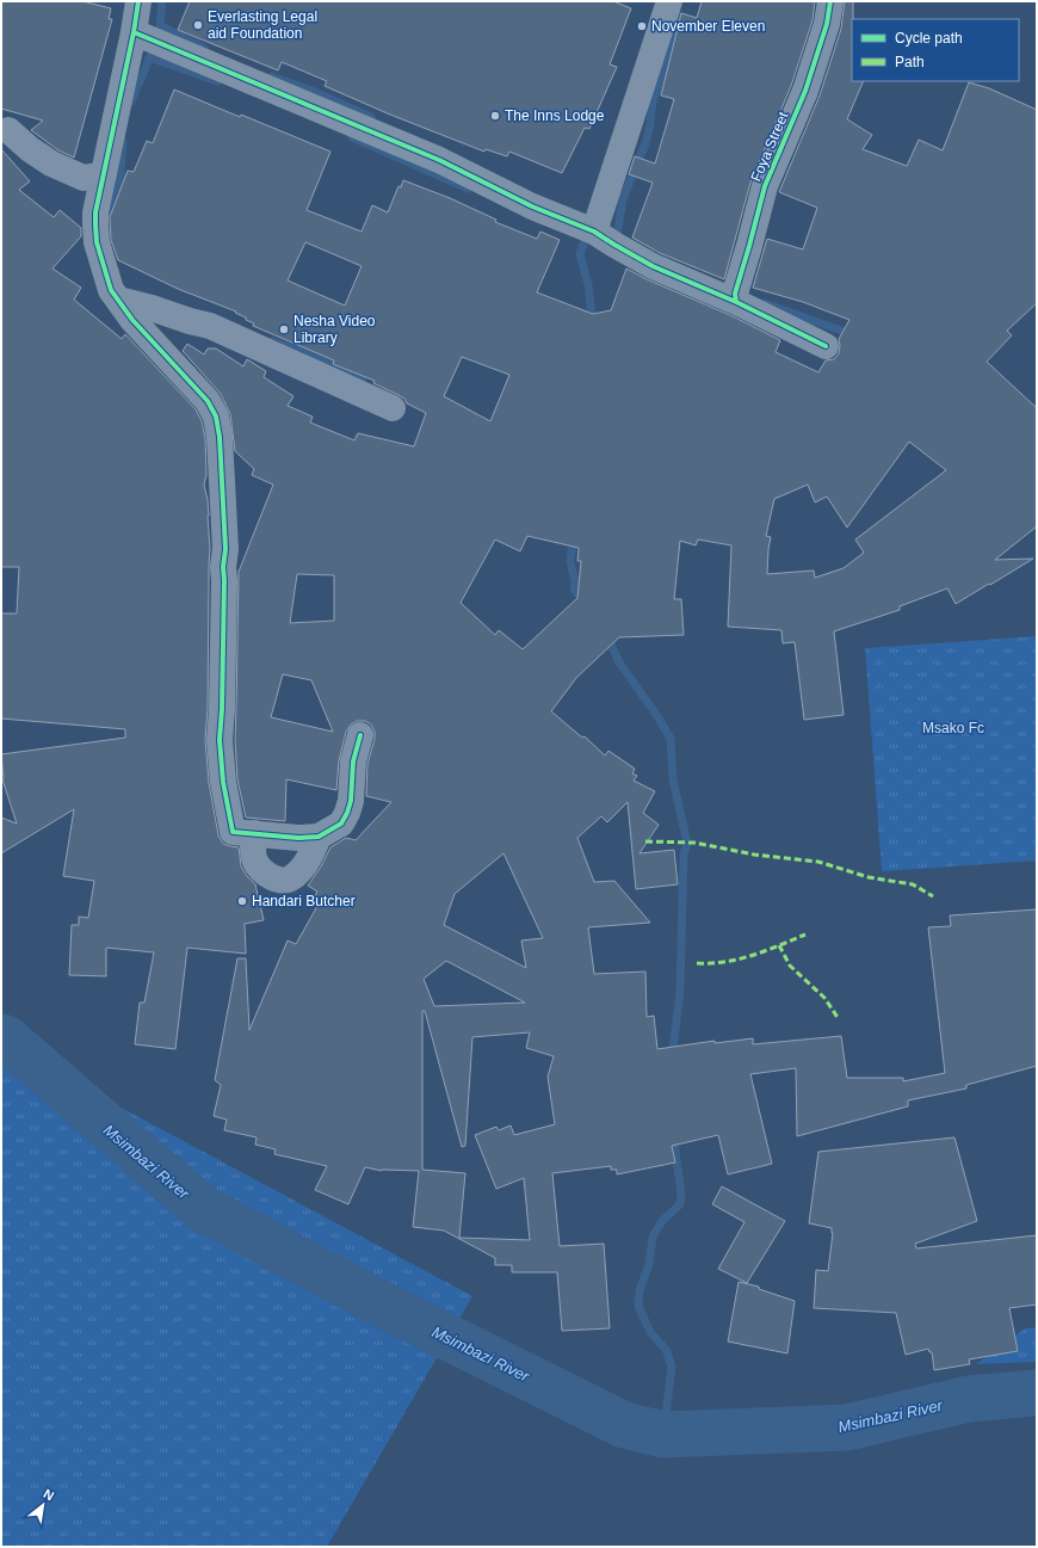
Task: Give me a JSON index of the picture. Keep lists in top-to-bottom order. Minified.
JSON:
{"streets":{"street":["Foya Street"]},"water":["Msimbazi River"],"parks":["Msako Fc"],"places":["Everlasting Legal aid Foundation","November Eleven","The Inns Lodge","Nesha Video Library","Handari Butcher"],"legend":["Cycle path","Path"],"north":"top right"}
